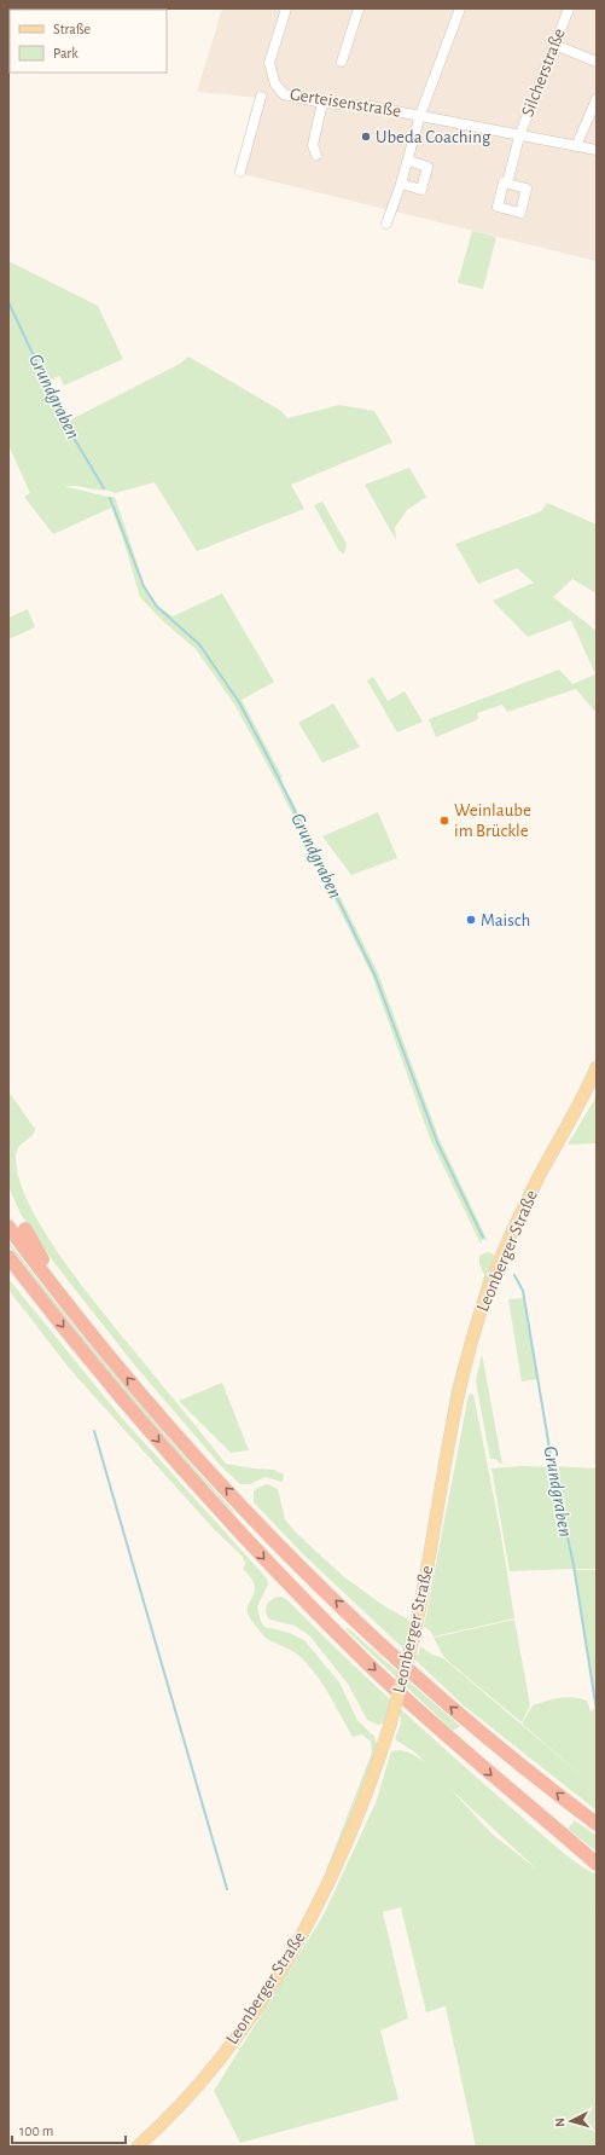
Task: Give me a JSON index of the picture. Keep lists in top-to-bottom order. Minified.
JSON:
{"streets":{"main road":["Leonberger Straße"],"street":["Silcherstraße","Gerteisenstraße"]},"crossings":[["Silcherstraße","Gerteisenstraße"]],"water":["Grundgraben"],"places":["Ubeda Coaching","Weinlaube im Brückle","Maisch"],"legend":["Straße","Park"],"scale_bar":"100 m","north":"left"}
